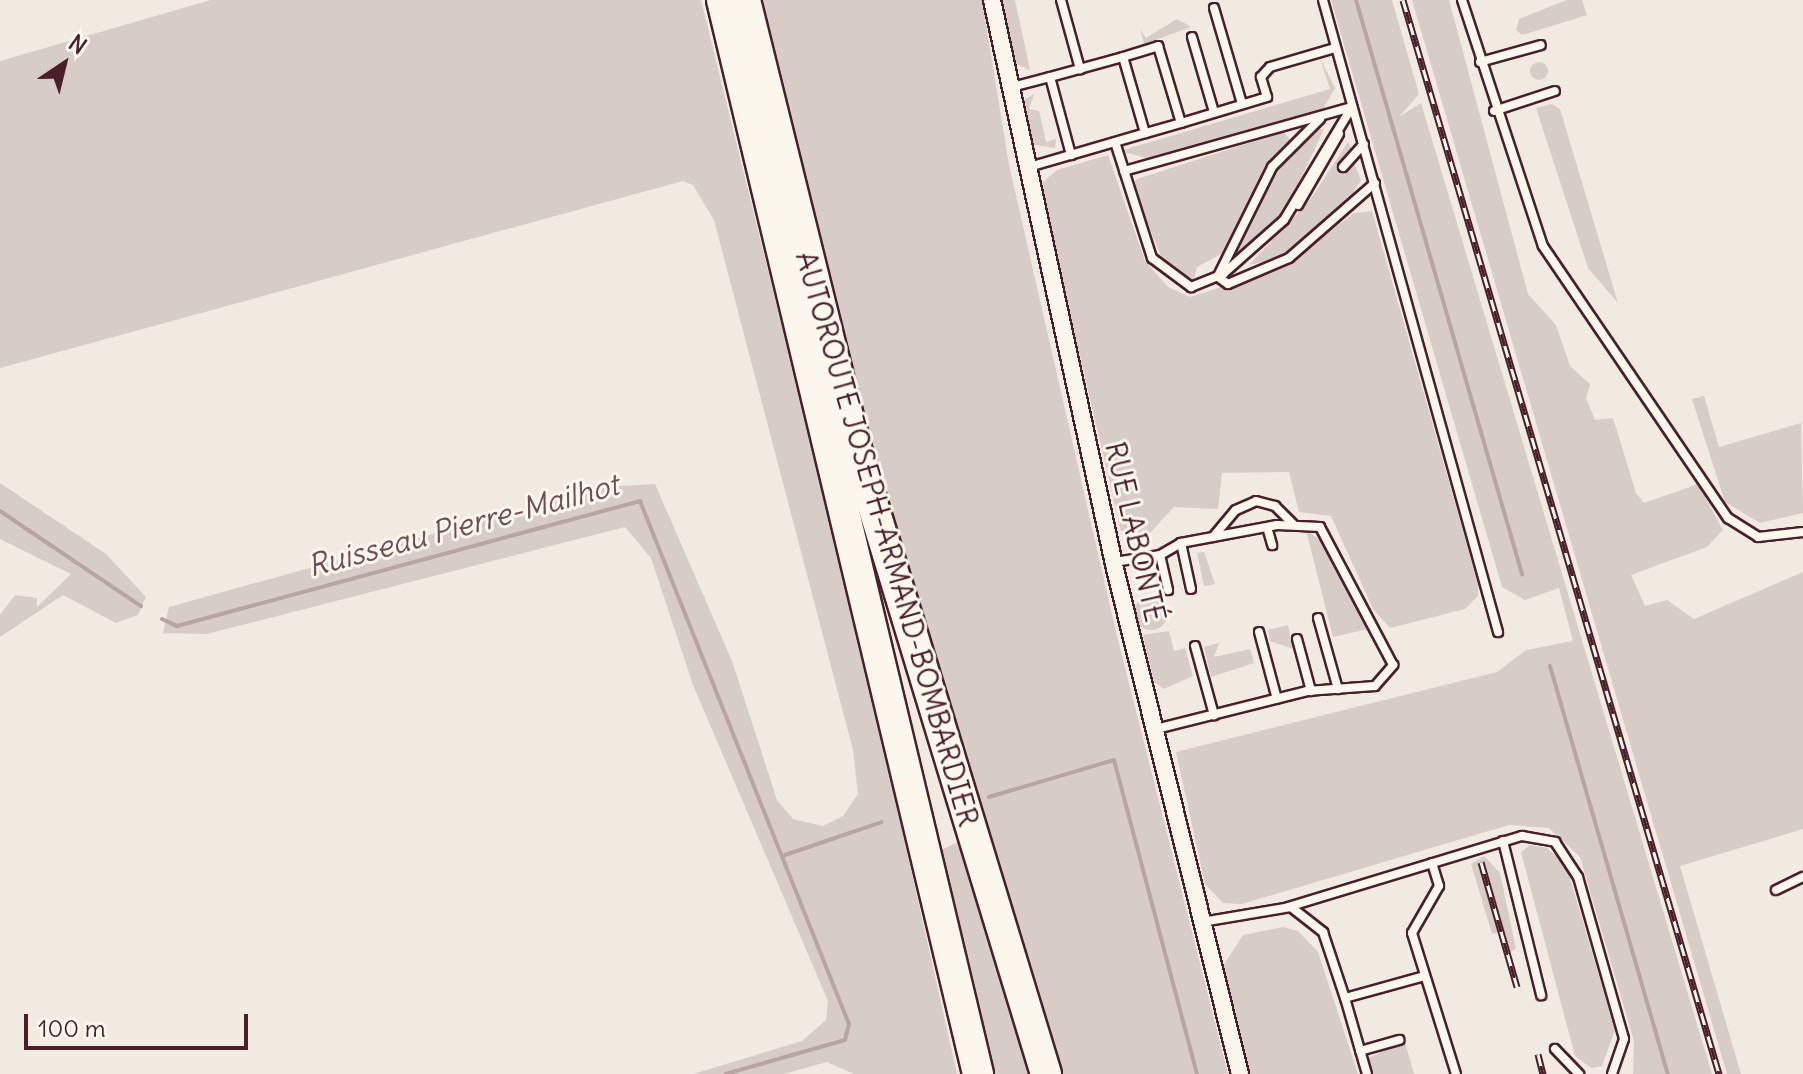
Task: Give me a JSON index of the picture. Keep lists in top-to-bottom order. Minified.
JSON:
{"streets":{"highway":["AUTOROUTE JOSEPH-ARMAND-BOMBARDIER"],"street":["RUE LABONTÉ"]},"water":["Ruisseau Pierre-Mailhot"],"scale_bar":"100 m","north":"top right"}
